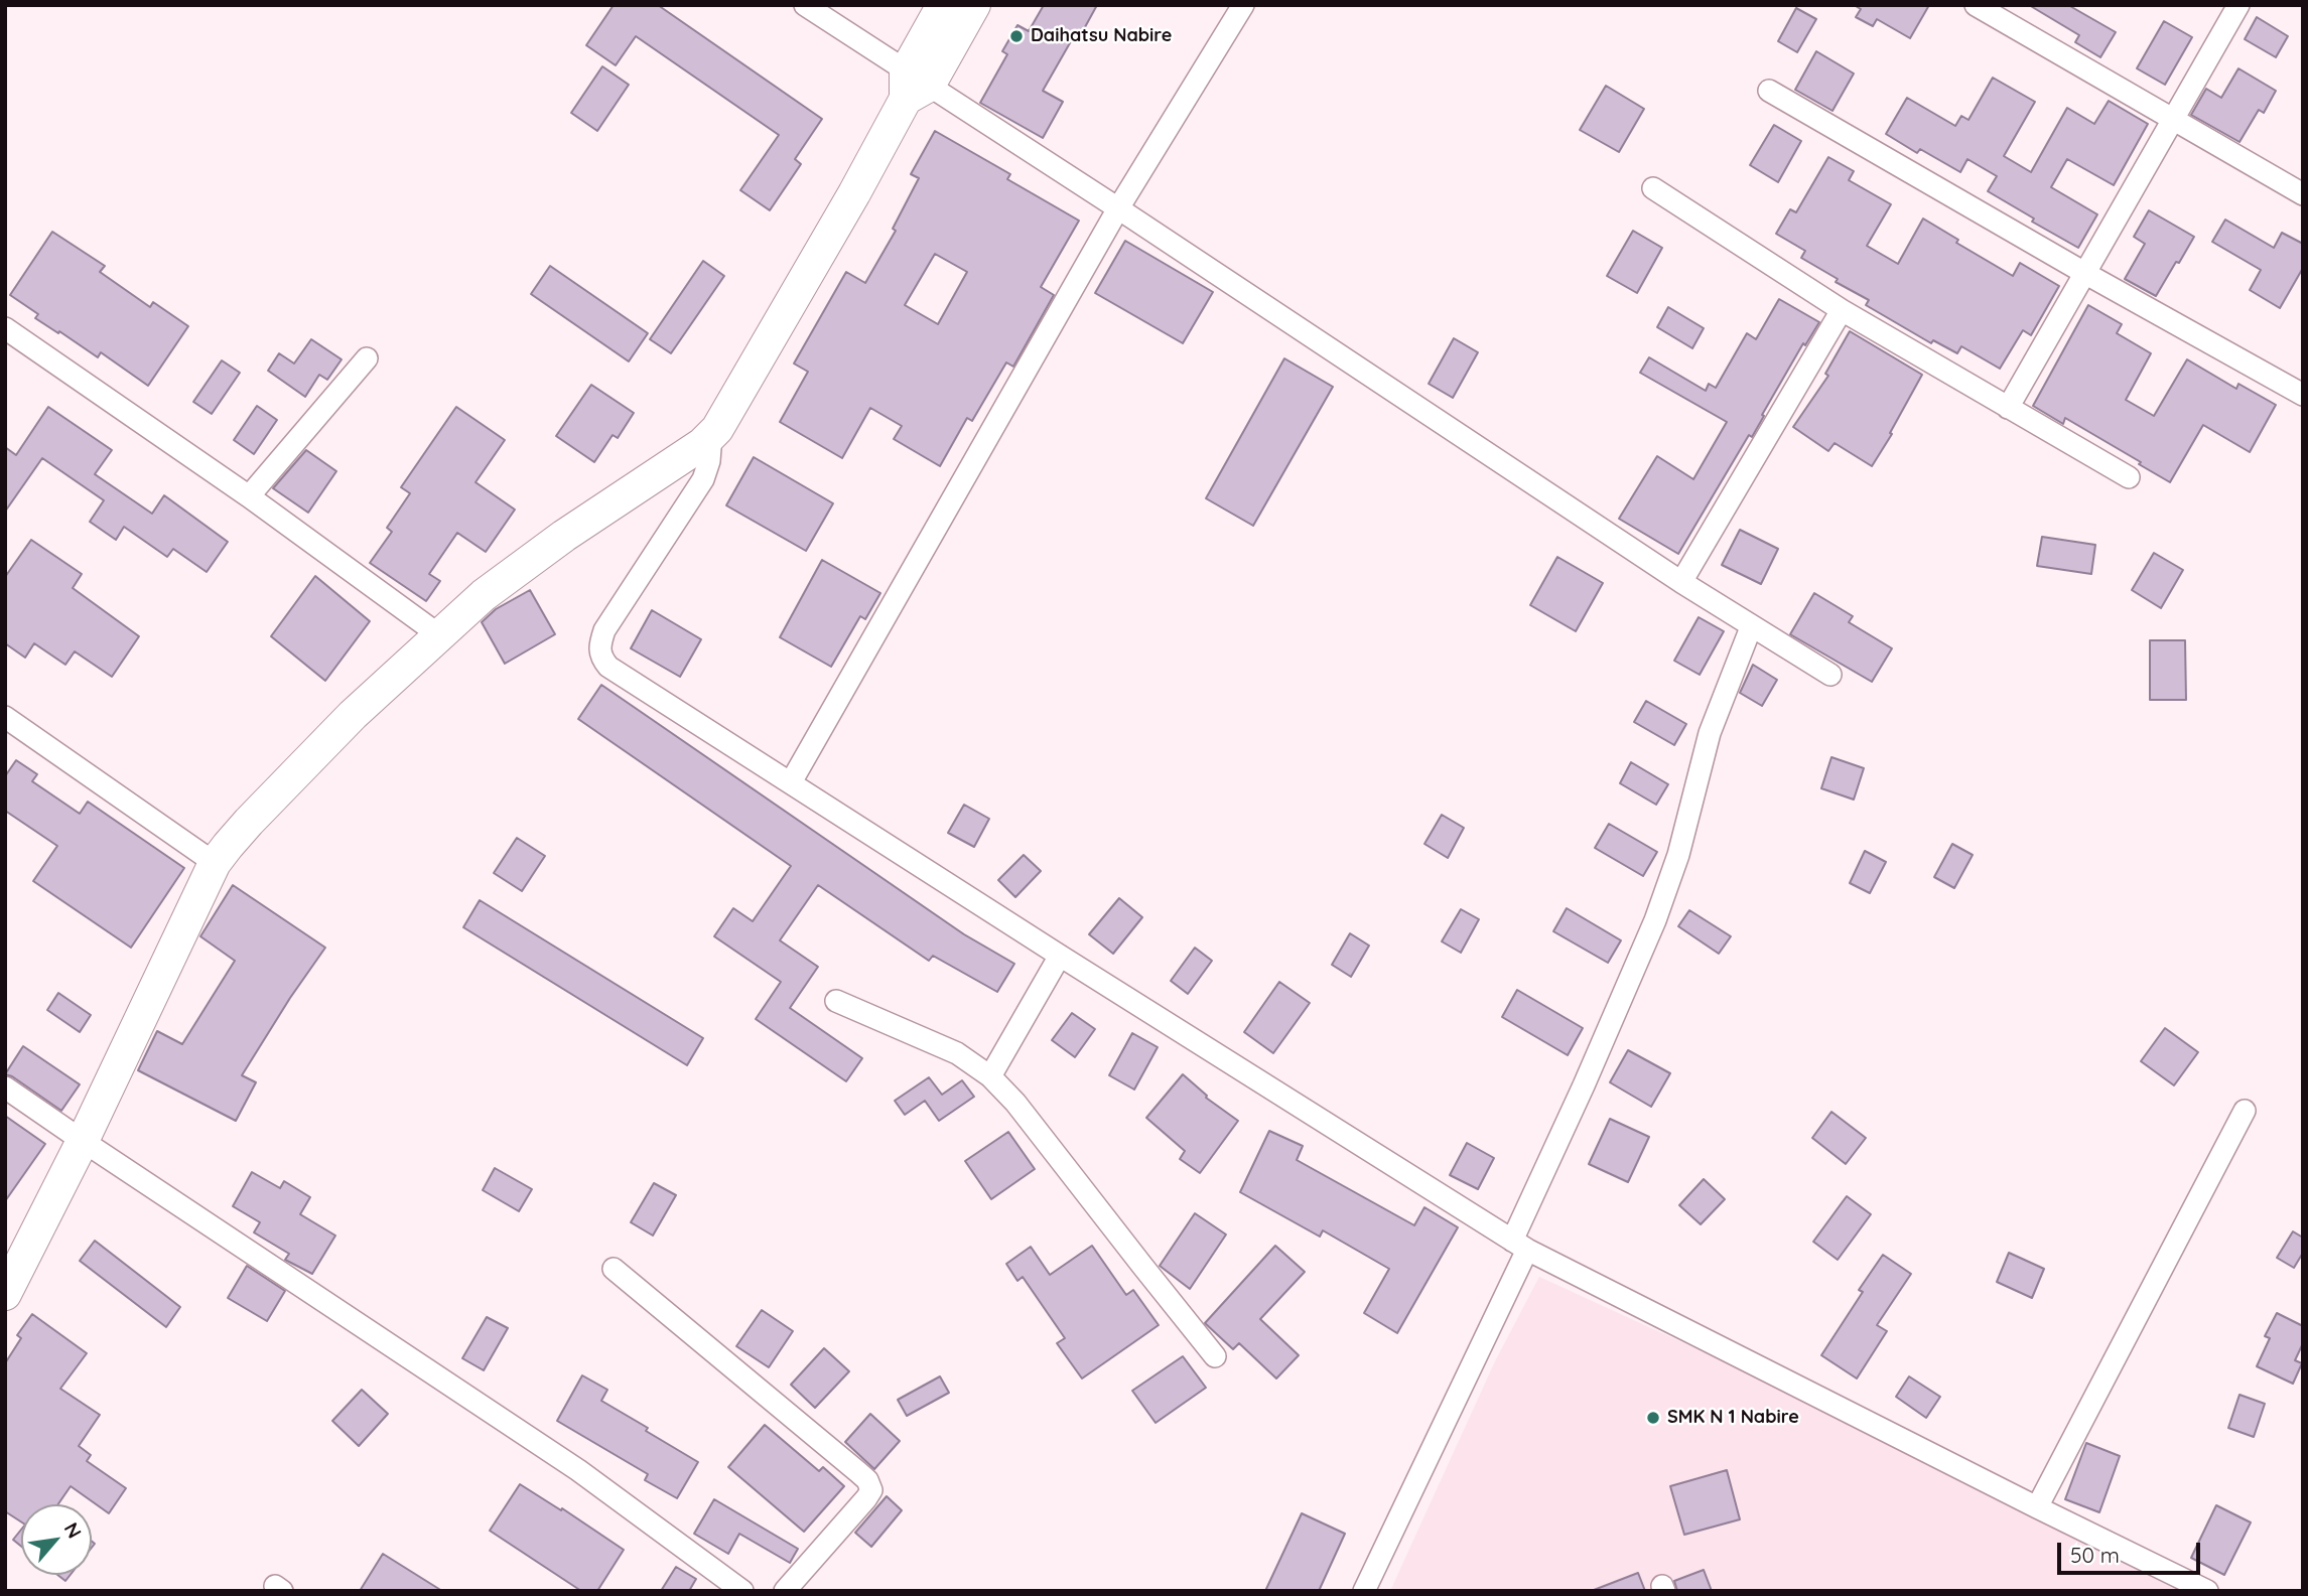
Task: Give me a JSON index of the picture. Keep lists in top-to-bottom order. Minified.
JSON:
{"places":["Daihatsu Nabire","SMK N 1 Nabire"],"scale_bar":"50 m","north":"top right"}
